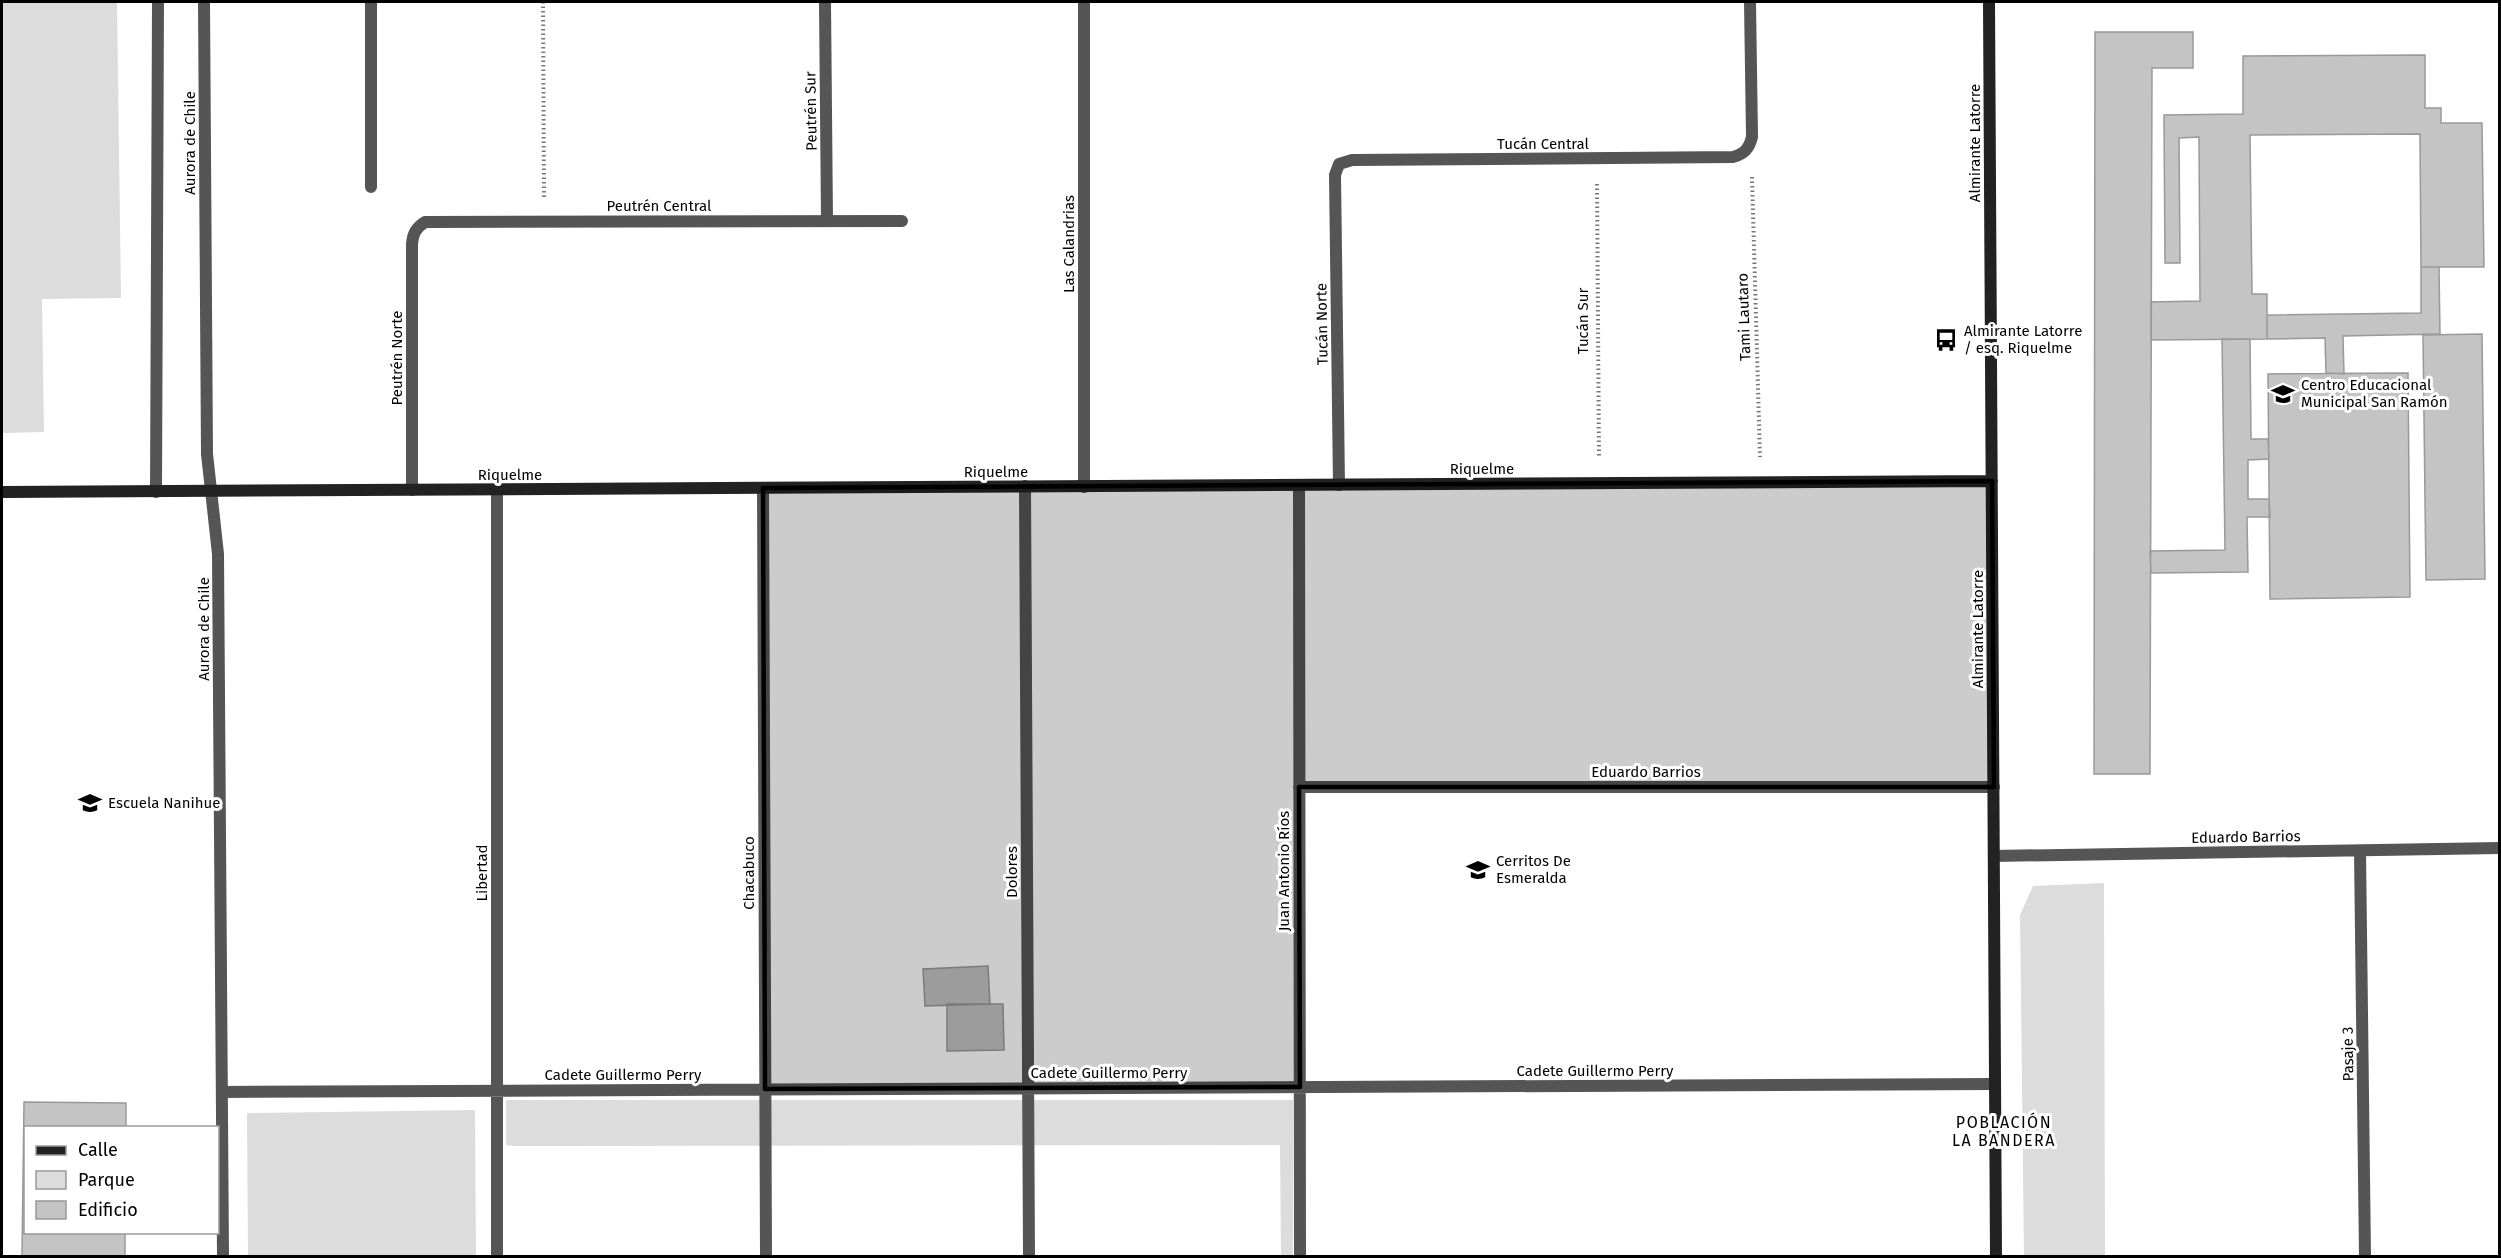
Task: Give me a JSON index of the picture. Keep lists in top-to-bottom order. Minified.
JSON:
{"streets":{"street":["Peutrén Sur","Aurora de Chile","Almirante Latorre","Tucán Central","Peutrén Central","Las Calandrias","Tucán Norte","Peutrén Norte","Riquelme","Eduardo Barrios","Juan Antonio Ríos","Dolores","Libertad","Chacabuco","Pasaje 3","Cadete Guillermo Perry"],"path":["Tami Lautaro","Tucán Sur"]},"crossings":[["Peutrén Sur","Peutrén Central"],["Aurora de Chile","Riquelme"],["Aurora de Chile","Cadete Guillermo Perry"],["Almirante Latorre","Riquelme"],["Almirante Latorre","Eduardo Barrios"],["Almirante Latorre","Cadete Guillermo Perry"],["Tucán Central","Tami Lautaro"],["Tucán Central","Tucán Sur"],["Tucán Central","Tucán Norte"],["Peutrén Central","Peutrén Norte"],["Las Calandrias","Riquelme"],["Tami Lautaro","Riquelme"],["Tucán Sur","Riquelme"],["Tucán Norte","Riquelme"],["Peutrén Norte","Riquelme"],["Riquelme","Juan Antonio Ríos"],["Riquelme","Dolores"],["Riquelme","Libertad"],["Riquelme","Chacabuco"],["Eduardo Barrios","Juan Antonio Ríos"],["Eduardo Barrios","Pasaje 3"],["Juan Antonio Ríos","Cadete Guillermo Perry"],["Dolores","Cadete Guillermo Perry"],["Libertad","Cadete Guillermo Perry"],["Chacabuco","Cadete Guillermo Perry"]],"districts":["POBLACIÓN LA BANDERA"],"places":{"bus stop":["Almirante Latorre / esq. Riquelme"],"school or university":["Centro Educacional Municipal San Ramón","Escuela Nanihue","Cerritos De Esmeralda"]},"legend":["Calle","Parque","Edificio"]}
